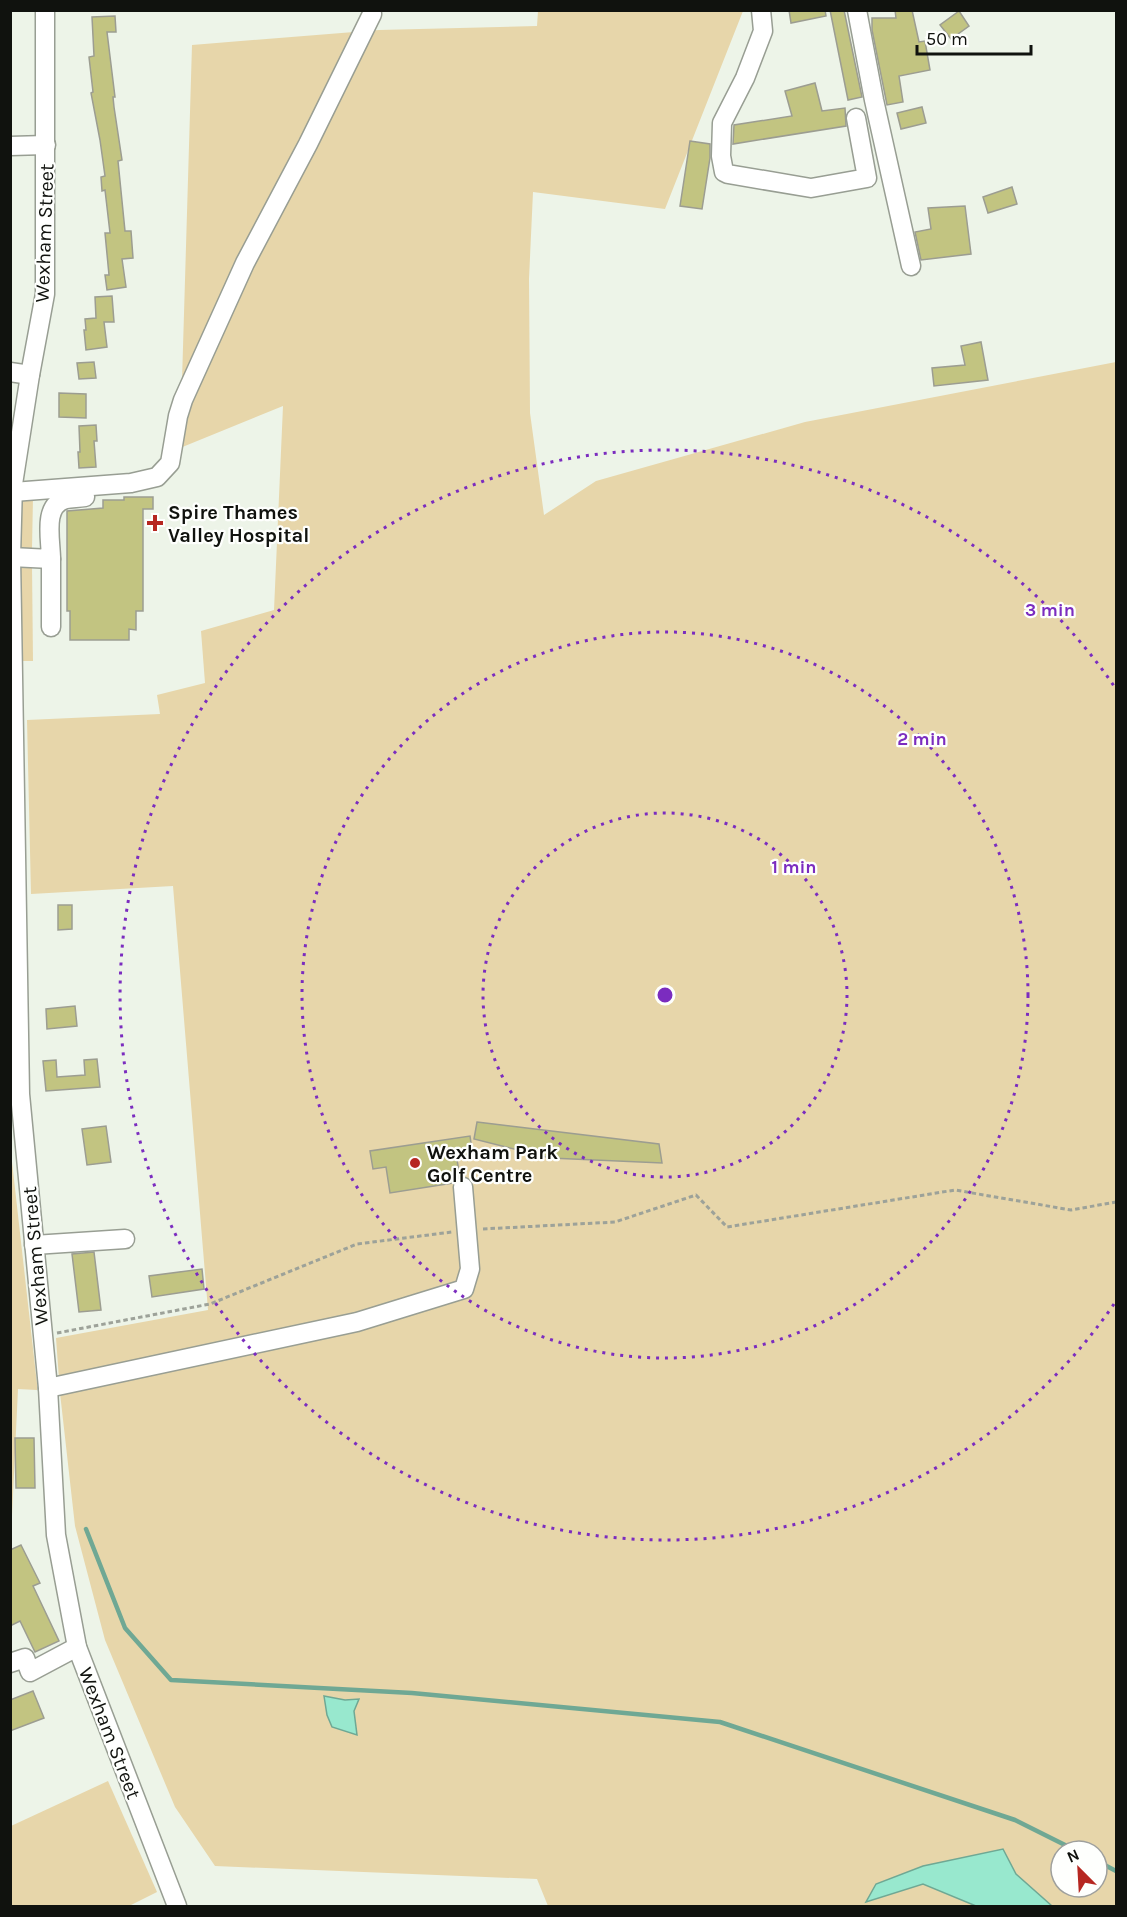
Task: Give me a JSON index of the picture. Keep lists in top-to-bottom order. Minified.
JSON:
{"streets":{"street":["Wexham Street"]},"places":{"health":["Spire Thames Valley Hospital"],"other":["Wexham Park Golf Centre"]},"scale_bar":"50 m","north":"top left","rings":["3 min","2 min","1 min"]}
